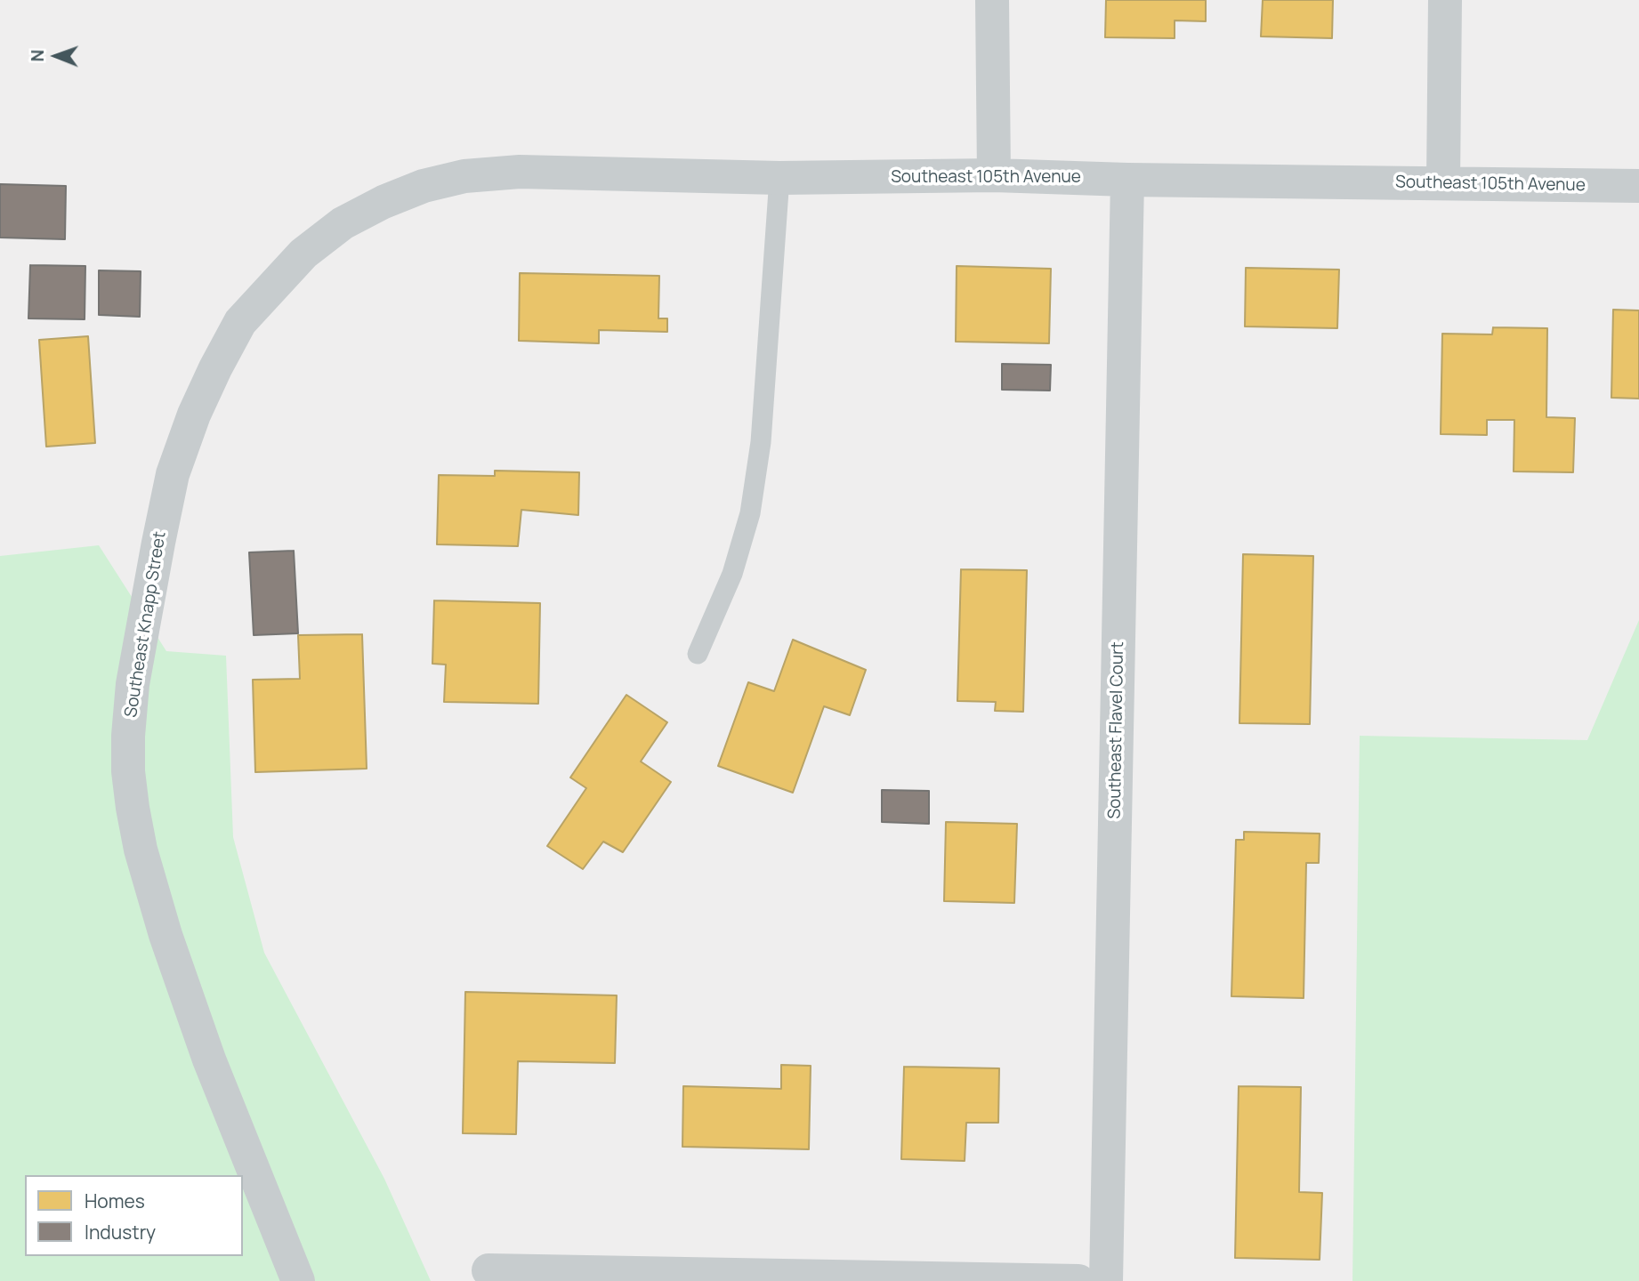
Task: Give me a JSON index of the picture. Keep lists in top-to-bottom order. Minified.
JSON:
{"streets":{"street":["Southeast 105th Avenue","Southeast Knapp Street","Southeast Flavel Court"]},"crossings":[["Southeast 105th Avenue","Southeast Knapp Street"],["Southeast 105th Avenue","Southeast Flavel Court"]],"legend":["Homes","Industry"],"north":"left"}
